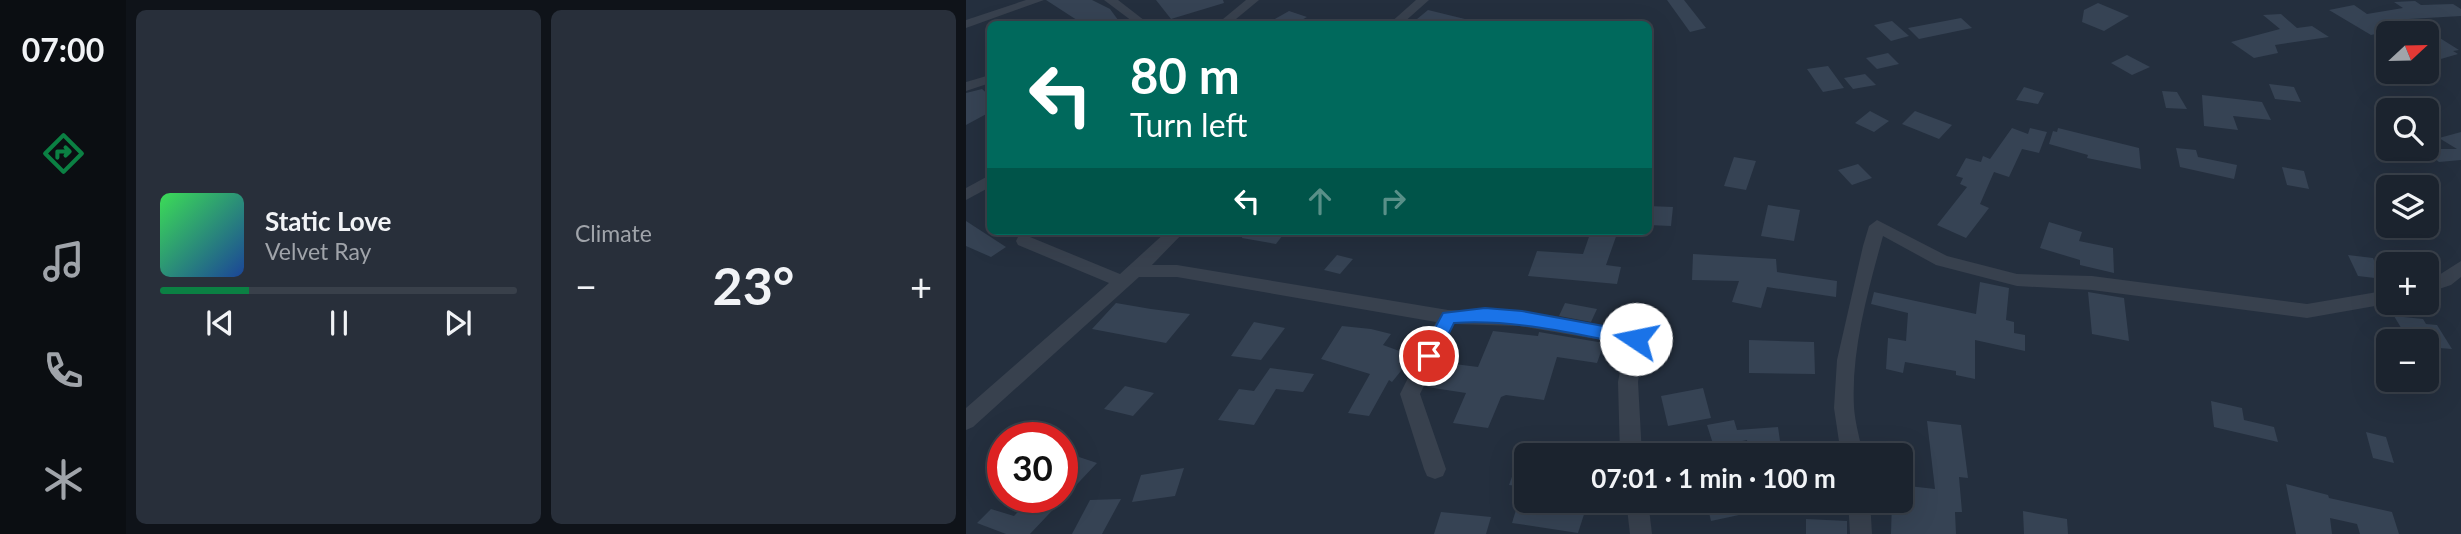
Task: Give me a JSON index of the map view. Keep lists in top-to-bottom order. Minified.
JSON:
{"north":"right","page":{"tabs":"07:00","tile":"Climate","map_buttons":["+","−"],"turn":["80 m","Turn left"],"song":["Static Love","Velvet Ray"],"heat":["−","23°","+"],"limit":"30","trip":"07:01 · 1 min · 100 m"}}
